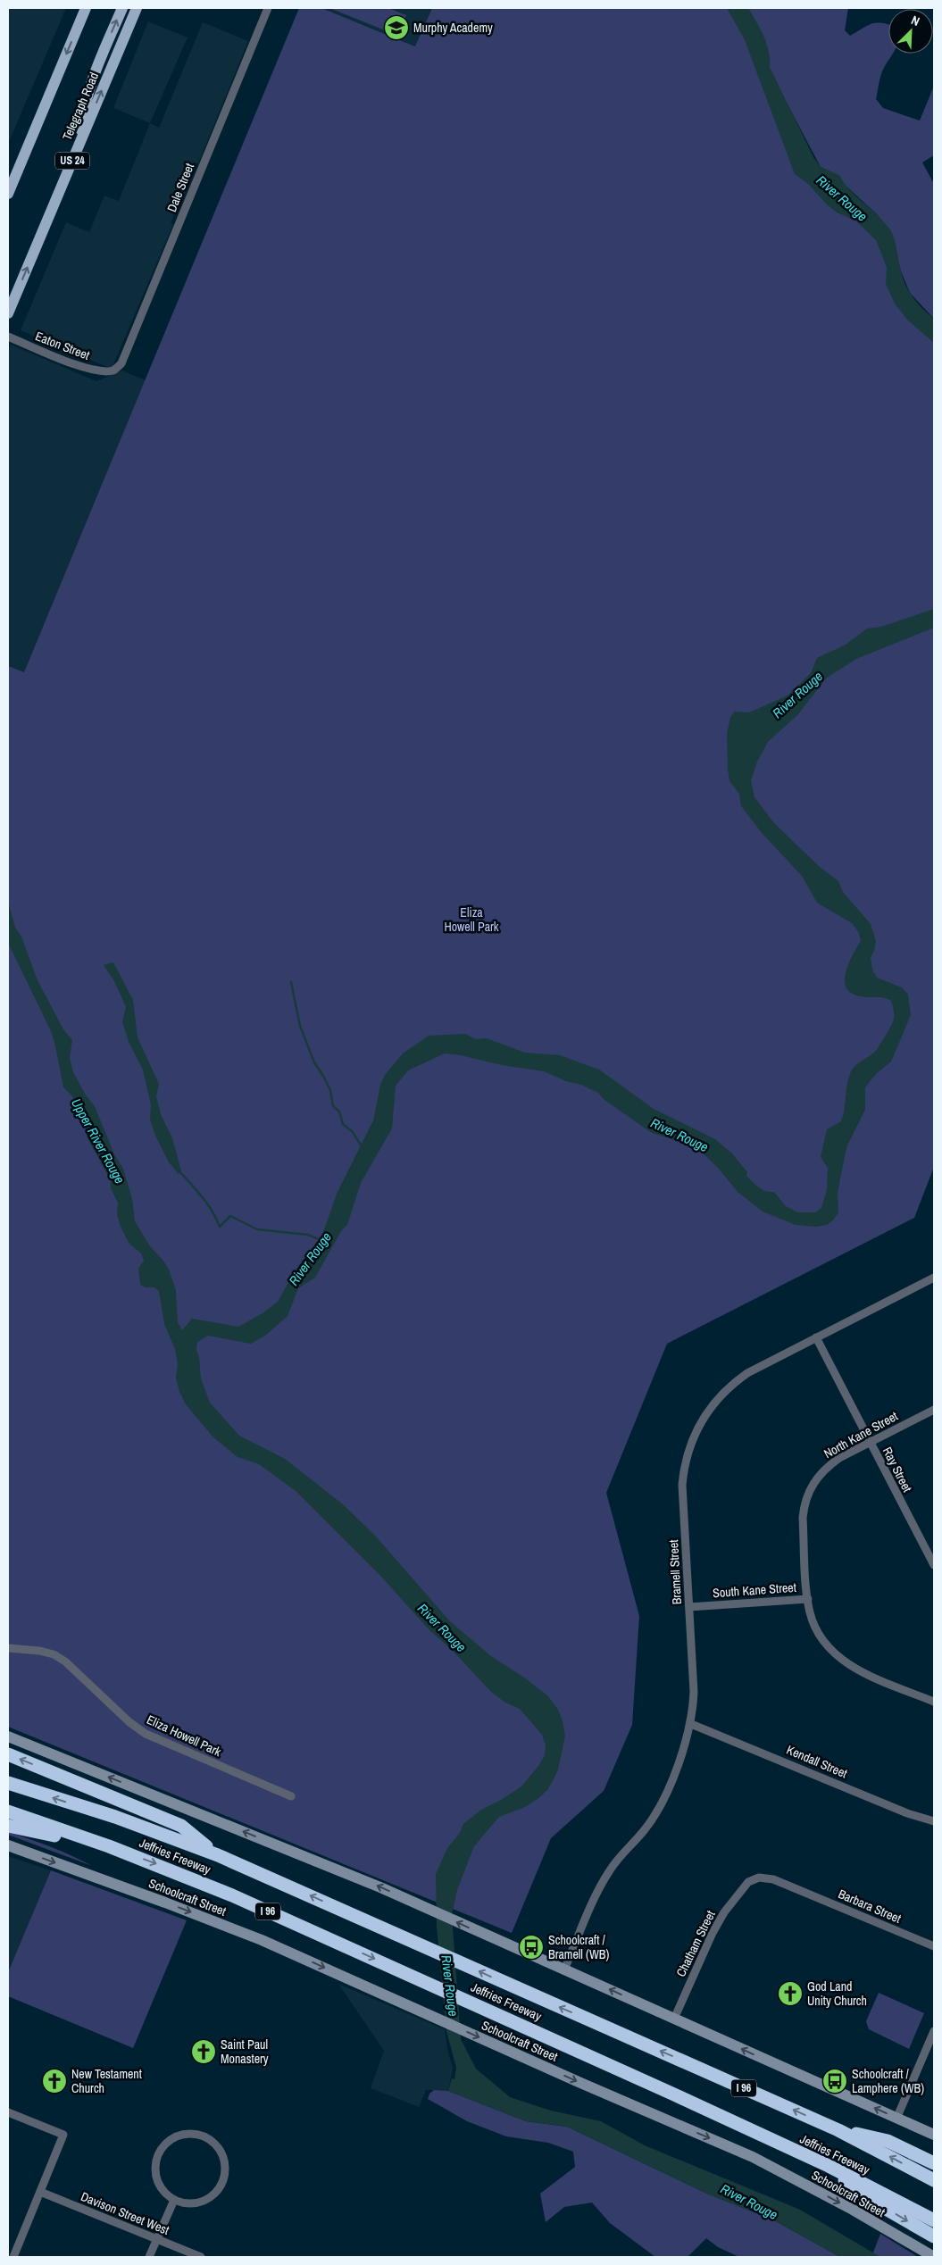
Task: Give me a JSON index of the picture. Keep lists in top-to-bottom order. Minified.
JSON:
{"streets":{"highway":["Jeffries Freeway","I 96"],"main road":["Telegraph Road","US 24","Schoolcraft Street"],"street":["Dale Street","Eaton Street","North Kane Street","Ray Street","Bramell Street","South Kane Street","Eliza Howell Park","Kendall Street","Barbara Street","Chatham Street","Davison Street West"]},"crossings":[["Dale Street","Eaton Street"],["North Kane Street","Ray Street"],["North Kane Street","South Kane Street"],["Ray Street","Bramell Street"],["Bramell Street","South Kane Street"],["Bramell Street","Kendall Street"],["Barbara Street","Chatham Street"]],"water":["River Rouge","Upper River Rouge"],"parks":["Eliza Howell Park"],"places":{"school or university":["Murphy Academy"],"bus stop":["Schoolcraft / Bramell (WB)","Schoolcraft / Lamphere (WB)"],"church":["God Land Unity Church","Saint Paul Monastery","New Testament Church"]},"north":"top right"}
